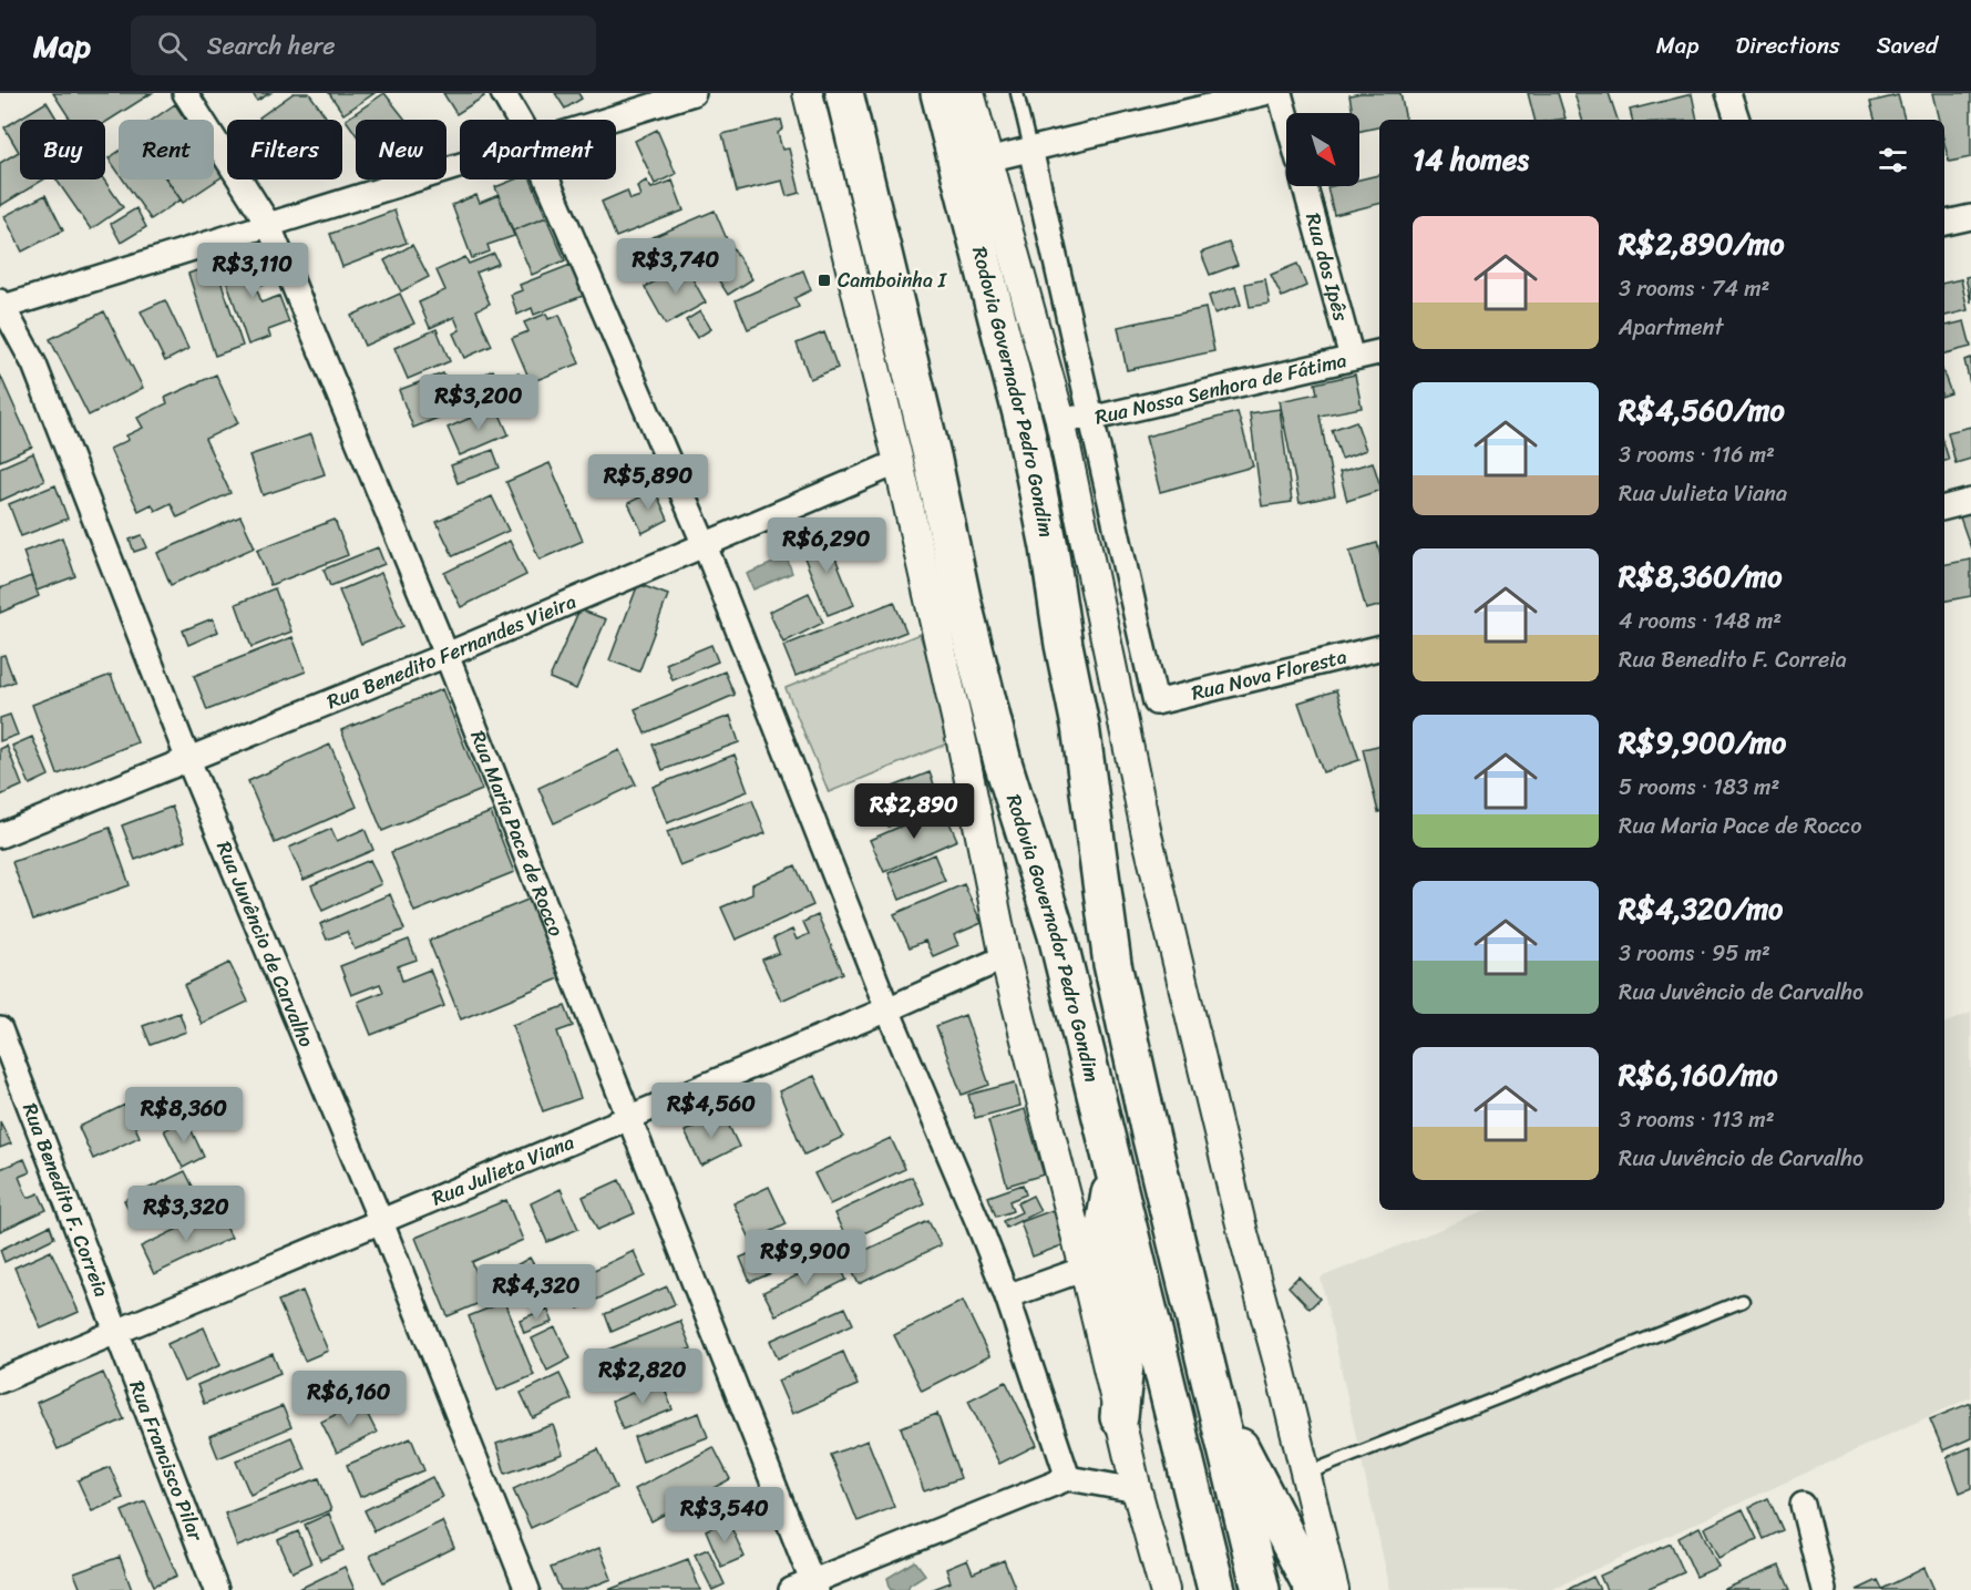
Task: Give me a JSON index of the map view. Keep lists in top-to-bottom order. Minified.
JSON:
{"streets":{"highway":["Rodovia Governador Pedro Gondim"],"street":["Rua dos Ipês","Rua Nossa Senhora de Fátima","Rua Benedito Fernandes Vieira","Rua Nova Floresta","Rua Maria Pace de Rocco","Rua Juvêncio de Carvalho","Rua Julieta Viana","Rua Benedito F. Correia","Rua Francisco Pilar"]},"crossings":[["Rua dos Ipês","Rua Nossa Senhora de Fátima"],["Rua Nossa Senhora de Fátima","Rua Nova Floresta"],["Rua Benedito Fernandes Vieira","Rua Maria Pace de Rocco"],["Rua Benedito Fernandes Vieira","Rua Juvêncio de Carvalho"],["Rua Maria Pace de Rocco","Rua Julieta Viana"],["Rua Juvêncio de Carvalho","Rua Julieta Viana"],["Rua Julieta Viana","Rua Benedito F. Correia"],["Rua Julieta Viana","Rua Francisco Pilar"],["Rua Benedito F. Correia","Rua Francisco Pilar"]],"places":{"transit":["Camboinha I"]},"north":"bottom right","page":{"header":"Map","search":"Search here","nav":["Map","Directions","Saved"],"chip":["Buy","Rent","Filters","New","Apartment"],"heading":"14 homes","list":[{"name":"R$2,890/mo","note":"3 rooms · 74 m² · Apartment"},{"name":"R$4,560/mo","note":"3 rooms · 116 m² · Rua Julieta Viana"},{"name":"R$8,360/mo","note":"4 rooms · 148 m² · Rua Benedito F. Correia"},{"name":"R$9,900/mo","note":"5 rooms · 183 m² · Rua Maria Pace de Rocco"},{"name":"R$4,320/mo","note":"3 rooms · 95 m² · Rua Juvêncio de Carvalho"},{"name":"R$6,160/mo","note":"3 rooms · 113 m² · Rua Juvêncio de Carvalho"}],"price":["R$3,740","R$3,110","R$3,200","R$5,890","R$6,290","R$2,890","R$4,560","R$8,360","R$3,320","R$9,900","R$4,320","R$2,820","R$6,160","R$3,540"]}}
